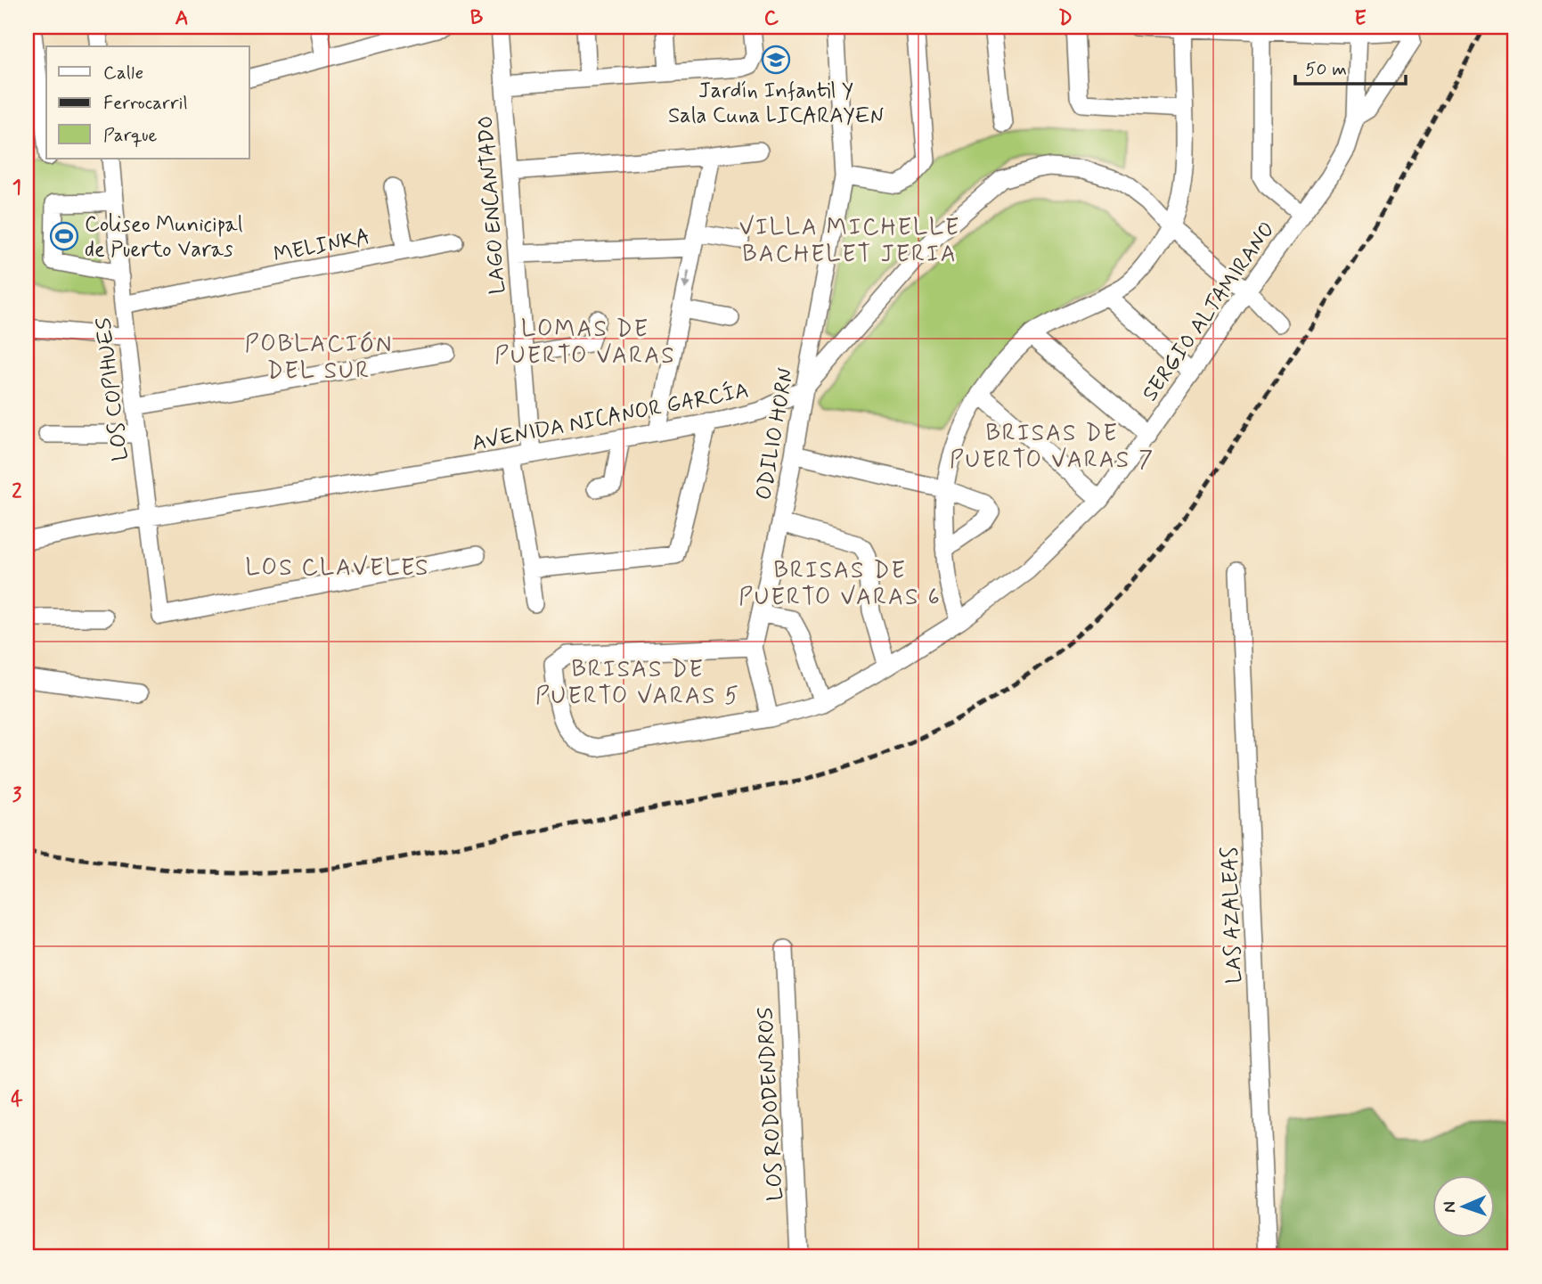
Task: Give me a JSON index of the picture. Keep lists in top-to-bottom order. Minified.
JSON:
{"streets":{"street":["LAGO ENCANTADO","MELINKA","SERGIO ALTAMIRANO","LOS COPIHUES","AVENIDA NICANOR GARCÍA","ODILIO HORN","LAS AZALEAS","LOS RODODENDROS"]},"crossings":[["LAGO ENCANTADO","AVENIDA NICANOR GARCÍA"],["MELINKA","LOS COPIHUES"],["SERGIO ALTAMIRANO","AVENIDA NICANOR GARCÍA"],["SERGIO ALTAMIRANO","ODILIO HORN"],["LOS COPIHUES","AVENIDA NICANOR GARCÍA"],["AVENIDA NICANOR GARCÍA","ODILIO HORN"]],"districts":["VILLA MICHELLE BACHELET JERIA","LOMAS DE PUERTO VARAS","POBLACIÓN DEL SUR","BRISAS DE PUERTO VARAS 7","LOS CLAVELES","BRISAS DE PUERTO VARAS 6","BRISAS DE PUERTO VARAS 5"],"places":{"school or university":["Jardín Infantil Y Sala Cuna LICARAYEN"],"sports":["Coliseo Municipal de Puerto Varas"]},"legend":["Calle","Ferrocarril","Parque"],"scale_bar":"50 m","north":"left","grid":{"columns":["A","B","C","D","E"],"rows":["1","2","3","4"]}}
